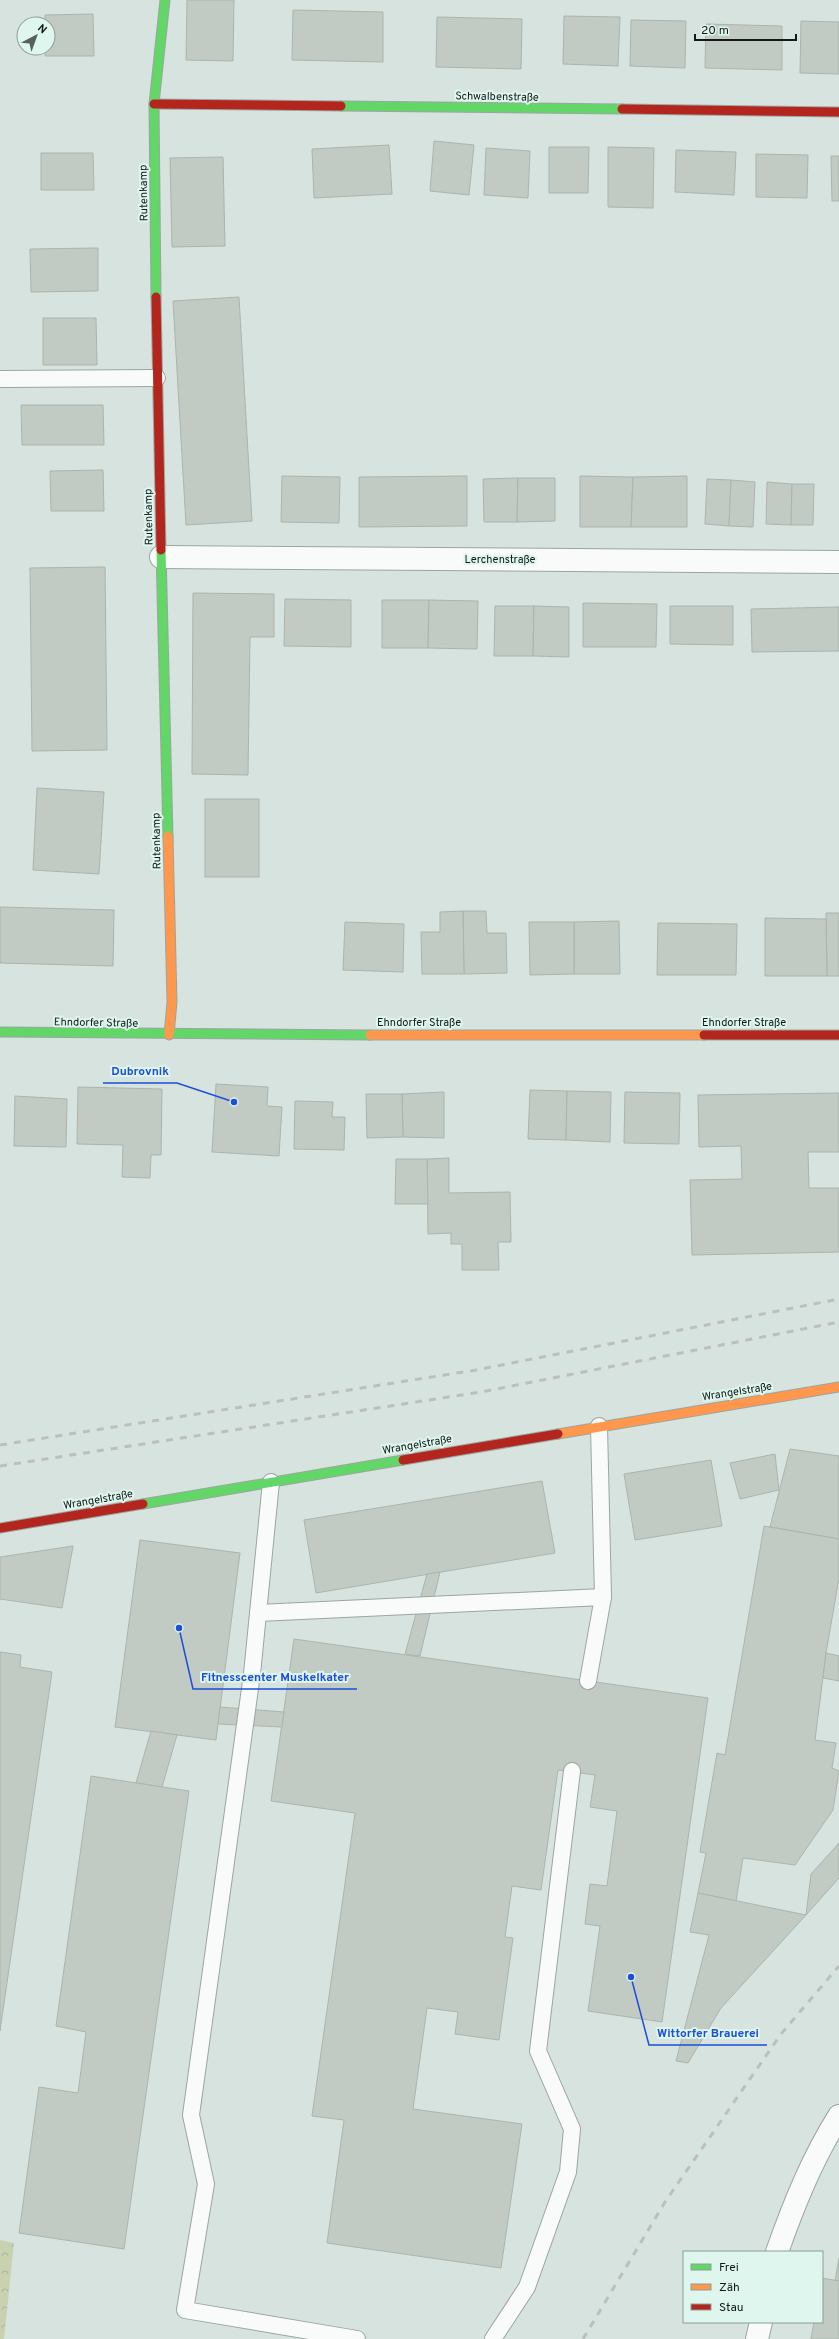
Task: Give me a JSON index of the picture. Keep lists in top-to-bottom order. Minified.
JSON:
{"streets":{"street":["Schwalbenstraße","Rutenkamp","Lerchenstraße","Ehndorfer Straße","Wrangelstraße"]},"crossings":[["Schwalbenstraße","Rutenkamp"],["Rutenkamp","Lerchenstraße"],["Rutenkamp","Ehndorfer Straße"]],"places":["Dubrovnik","Fitnesscenter Muskelkater","Wittorfer Brauerei"],"legend":["Frei","Zäh","Stau"],"scale_bar":"20 m","north":"top right"}
